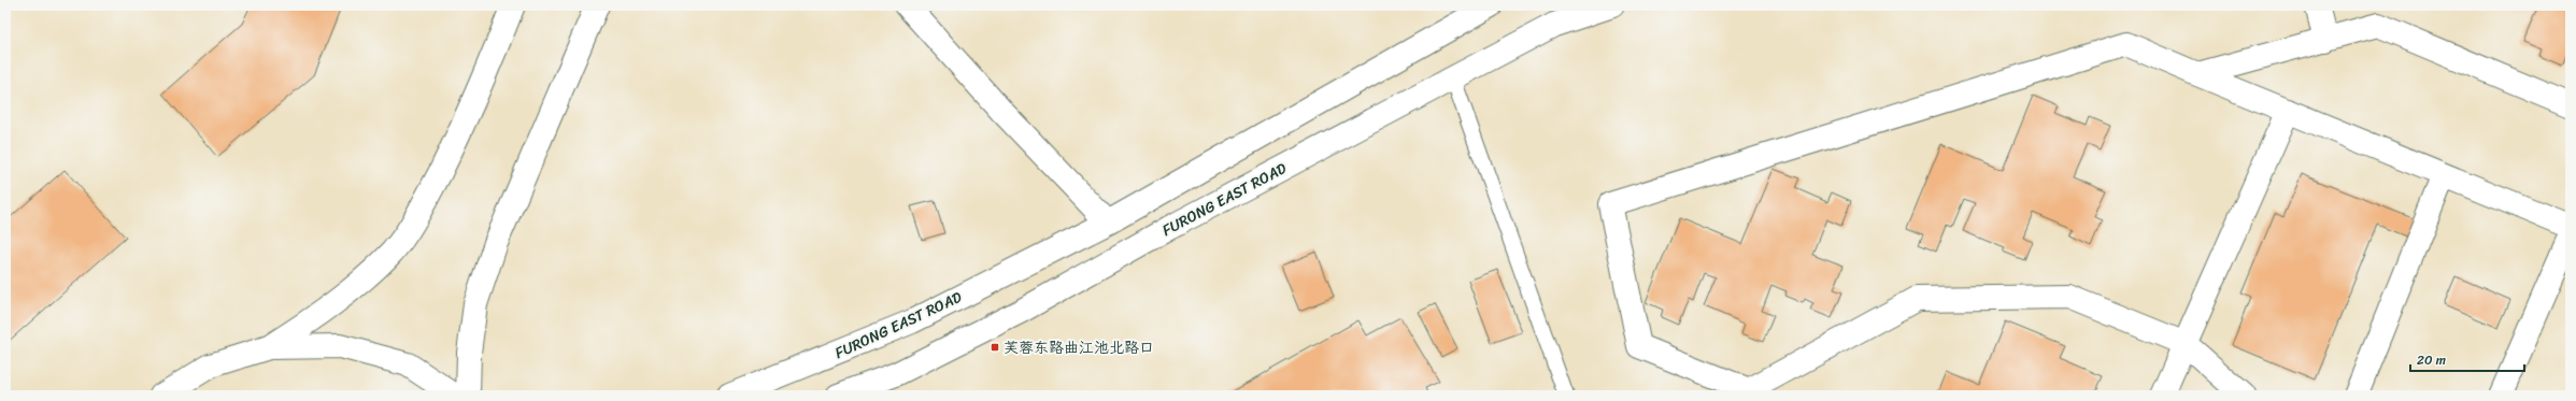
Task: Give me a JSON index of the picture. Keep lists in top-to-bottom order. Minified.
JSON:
{"streets":{"main road":["FURONG EAST ROAD"]},"places":{"transit":["芙蓉东路曲江池北路口"]},"scale_bar":"20 m"}
